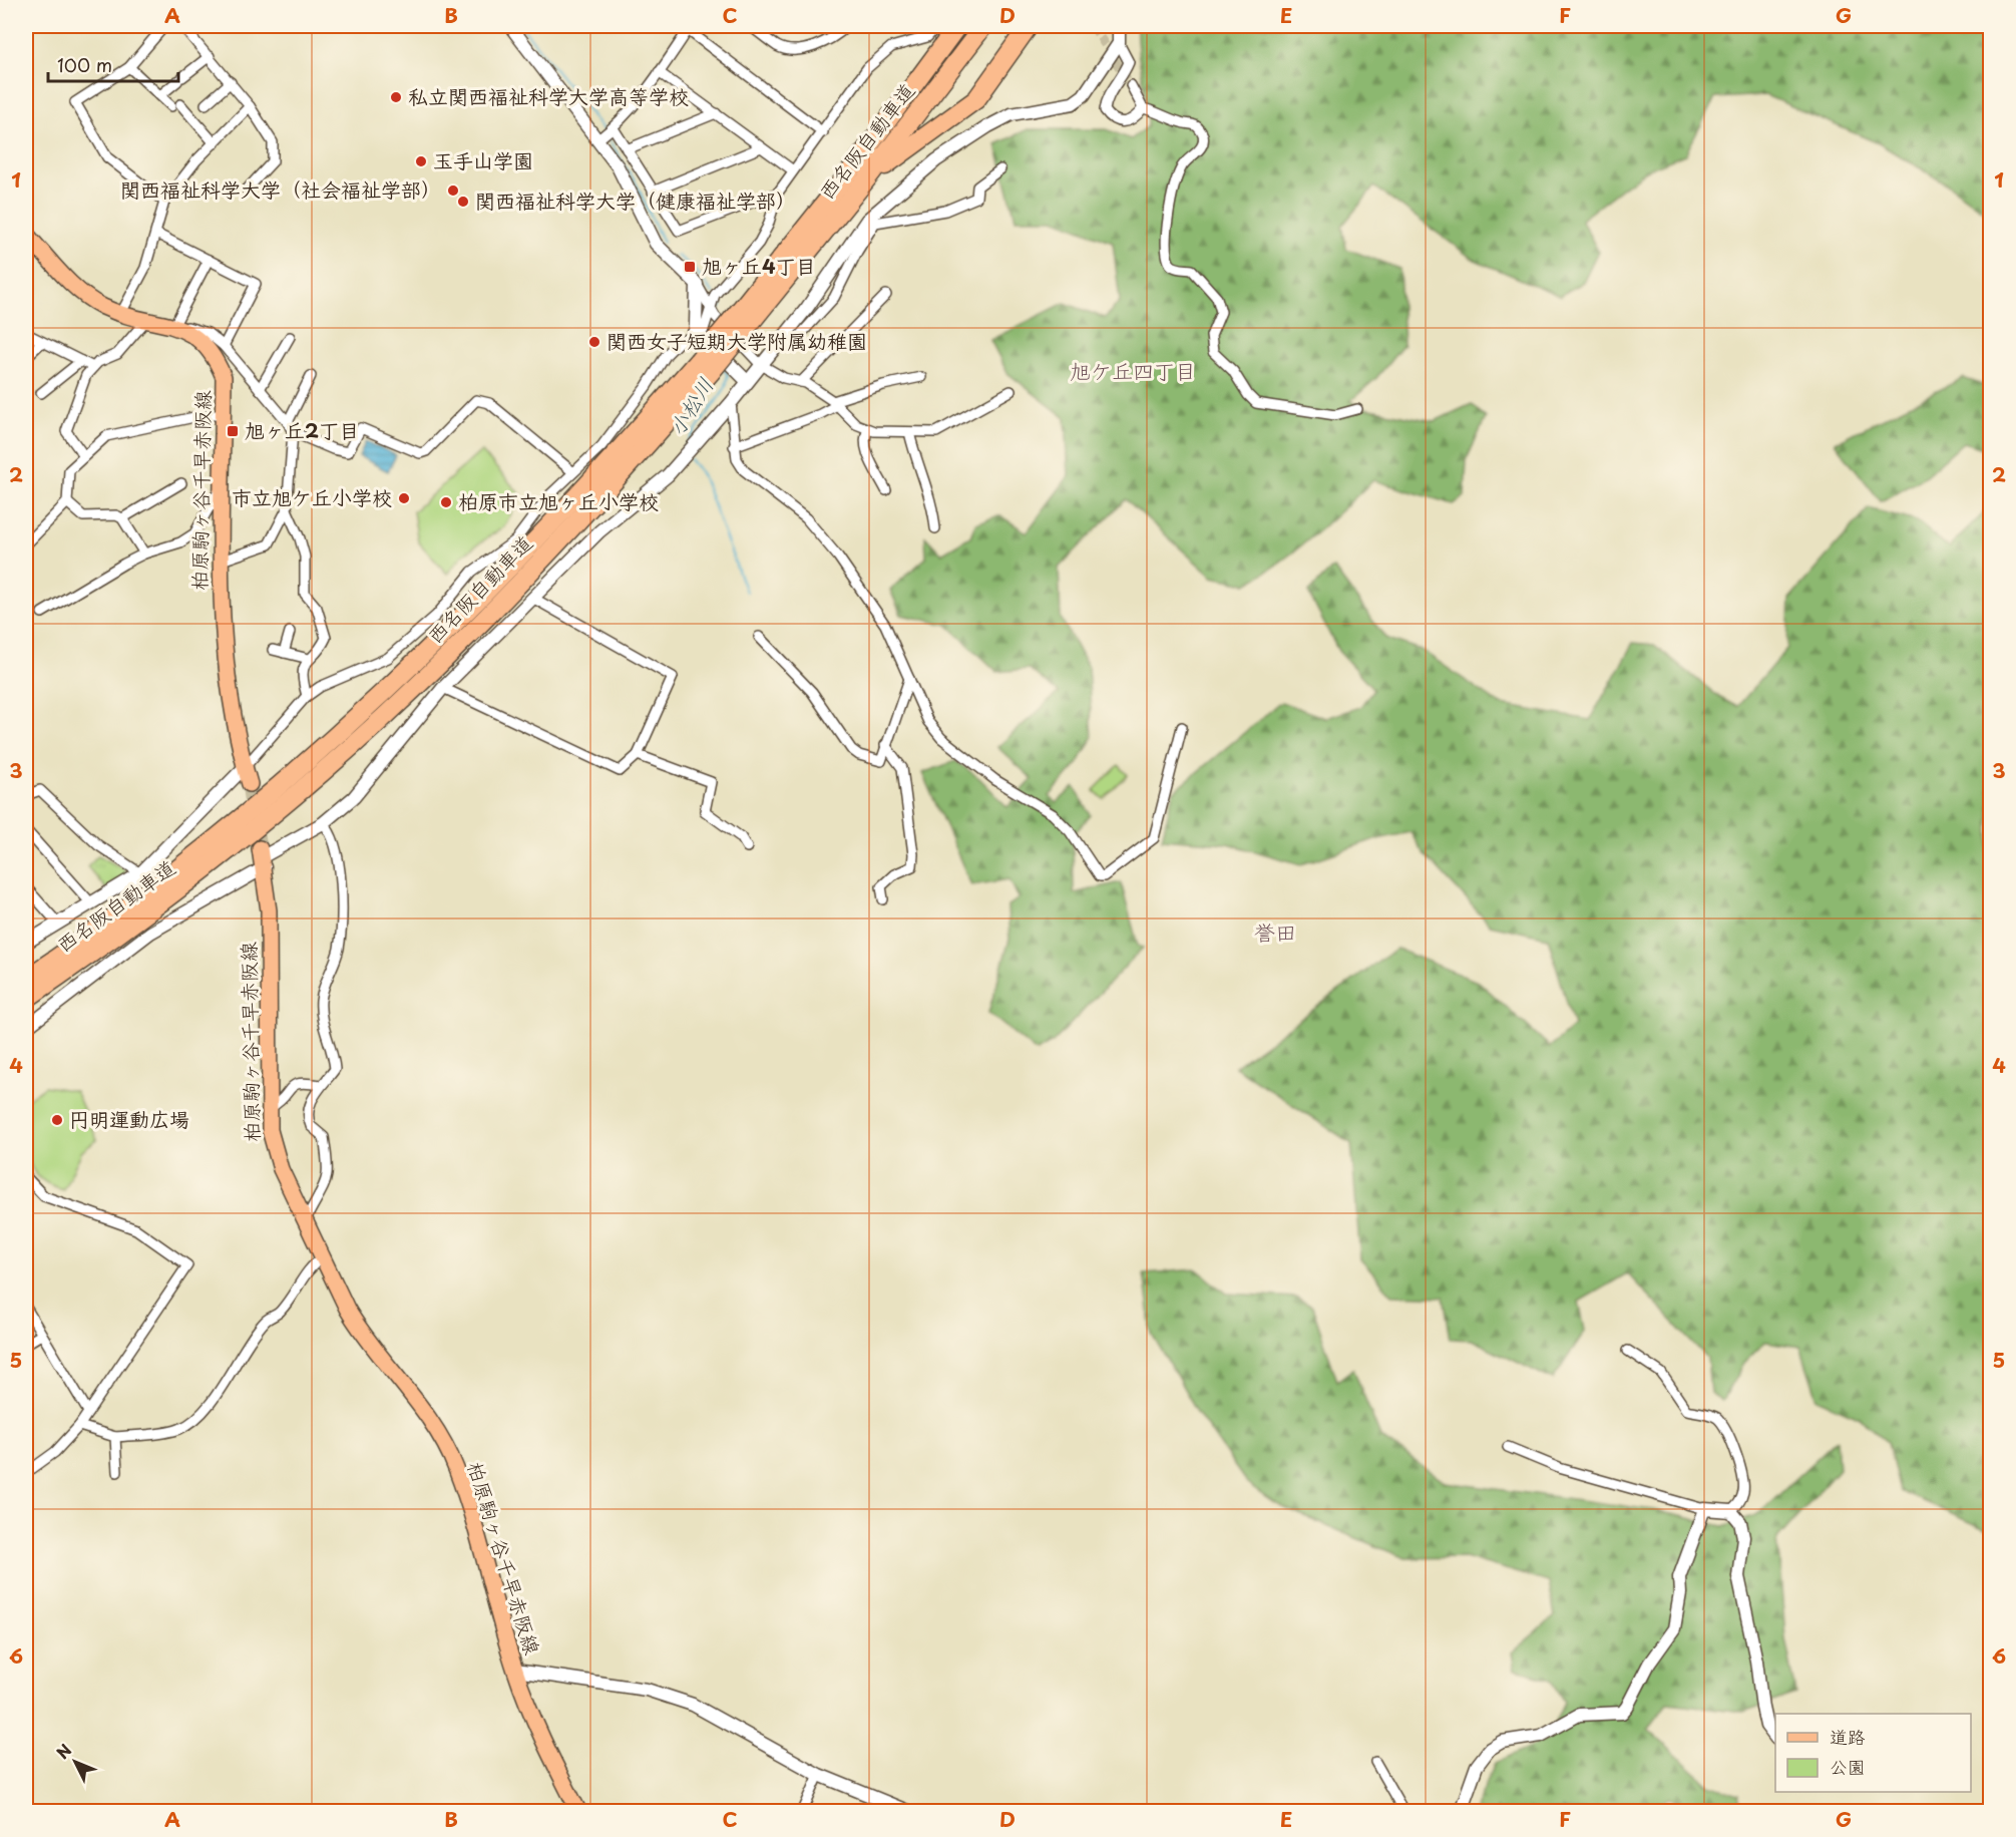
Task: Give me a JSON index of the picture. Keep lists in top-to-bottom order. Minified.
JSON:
{"streets":{"highway":["西名阪自動車道"],"main road":["柏原駒ヶ谷千早赤阪線"]},"districts":["旭ケ丘四丁目","誉田"],"water":["小松川"],"places":{"other":["私立関西福祉科学大学高等学校","玉手山学園","関西福祉科学大学（社会福祉学部）","関西福祉科学大学（健康福祉学部）","関西女子短期大学附属幼稚園","市立旭ケ丘小学校","柏原市立旭ヶ丘小学校","円明運動広場"],"transit":["旭ヶ丘4丁目","旭ヶ丘2丁目"]},"legend":["道路","公園"],"scale_bar":"100 m","north":"top left","grid":{"columns":["A","B","C","D","E","F","G"],"rows":["1","2","3","4","5","6"]}}
